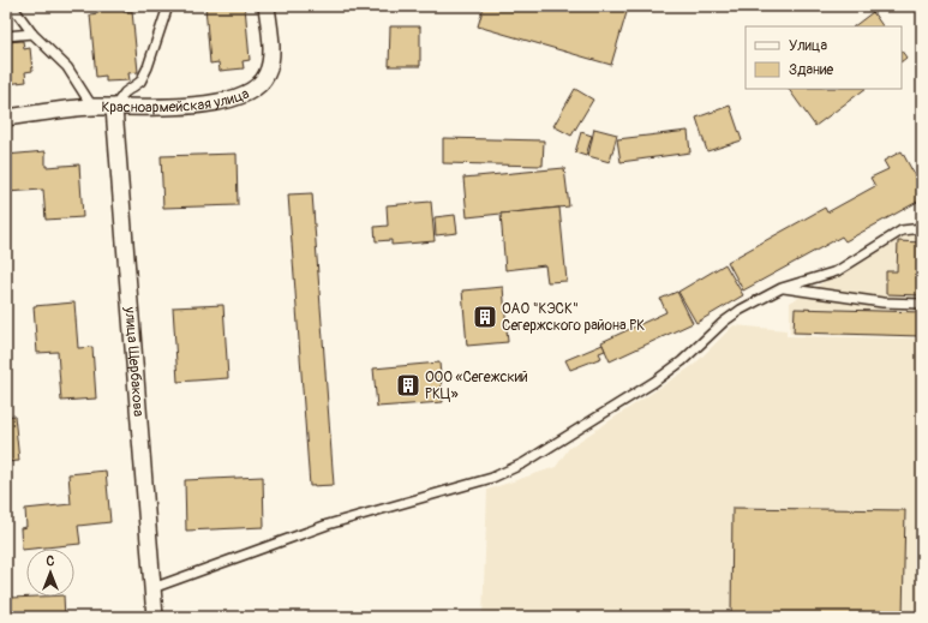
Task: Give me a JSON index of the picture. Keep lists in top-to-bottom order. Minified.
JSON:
{"streets":{"street":["Красноармейская улица","улица Щербакова"]},"crossings":[["Красноармейская улица","улица Щербакова"]],"places":{"building":["ОАО \"КЭСК\" Сегержского района РК","ООО «Сегежский РКЦ»"]},"legend":["Улица","Здание"],"north":"top"}
